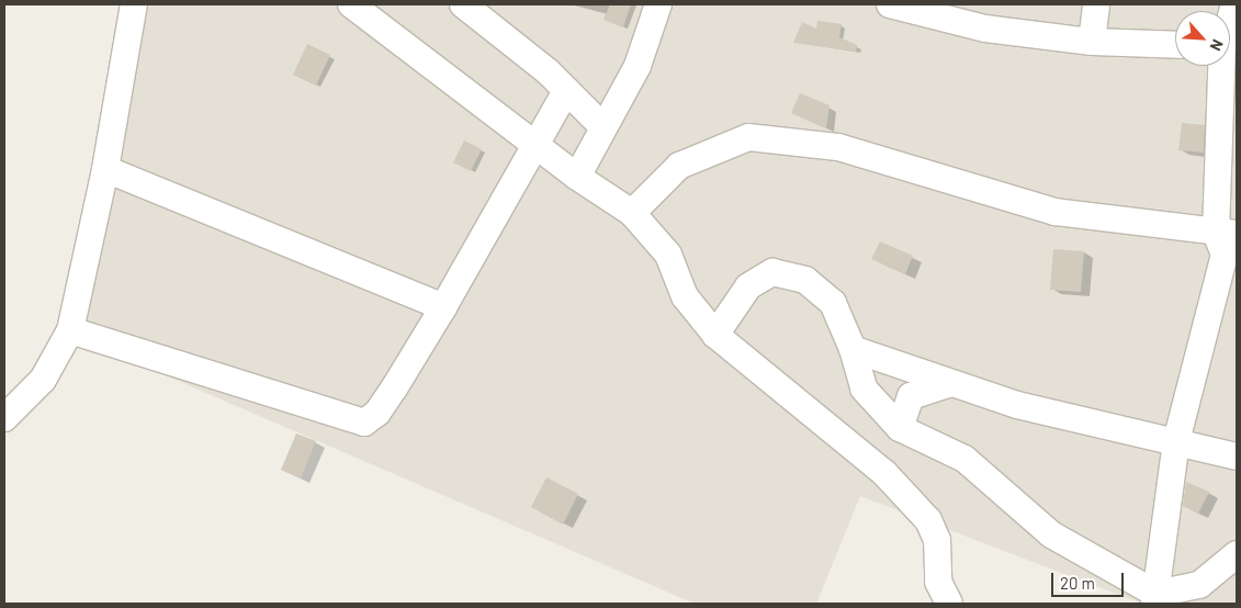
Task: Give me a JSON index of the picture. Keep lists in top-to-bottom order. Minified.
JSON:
{"scale_bar":"20 m","north":"bottom right"}
